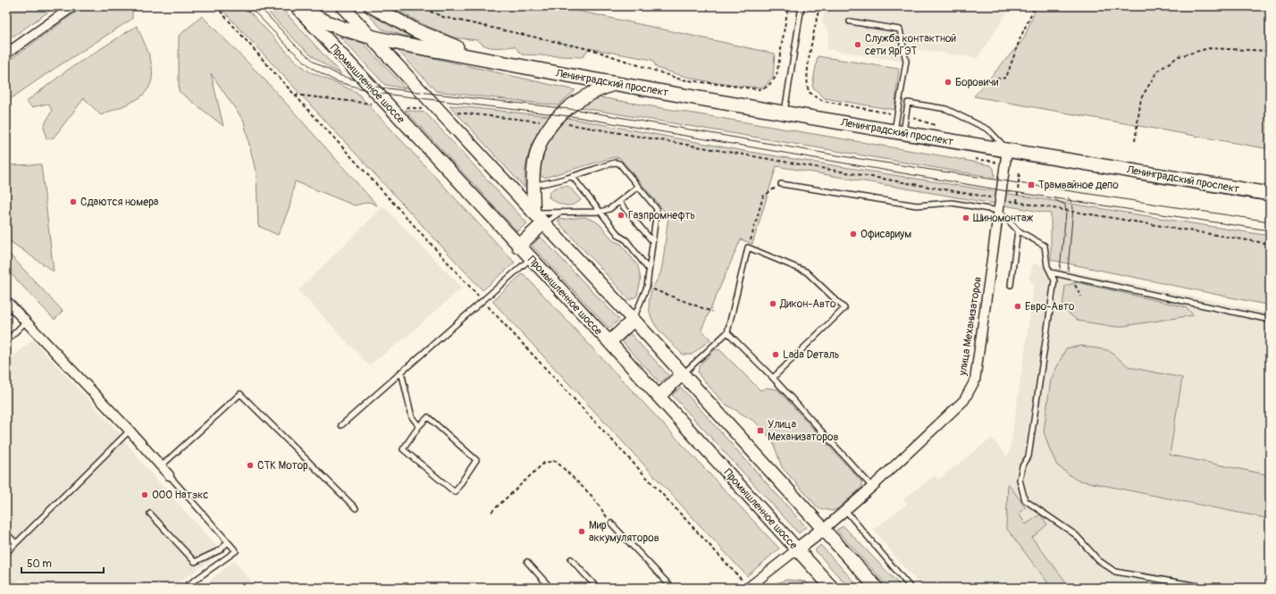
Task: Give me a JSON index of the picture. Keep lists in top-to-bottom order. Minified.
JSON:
{"streets":{"main road":["Ленинградский проспект","Промышленное шоссе"],"street":["улица Механизаторов"]},"crossings":[["Ленинградский проспект","улица Механизаторов"]],"places":{"other":["Служба контактной сети ЯрГЭТ","Боровичи","Сдаются номера","Газпромнефть","Шиномонтаж","Офисариум","Дикон-Авто","Евро-Авто","Lada Dеталь","СТК Мотор","ООО Натэкс","Мир аккумуляторов"],"transit":["Трамвайное депо","Улица Механизаторов"]},"scale_bar":"50 m"}
